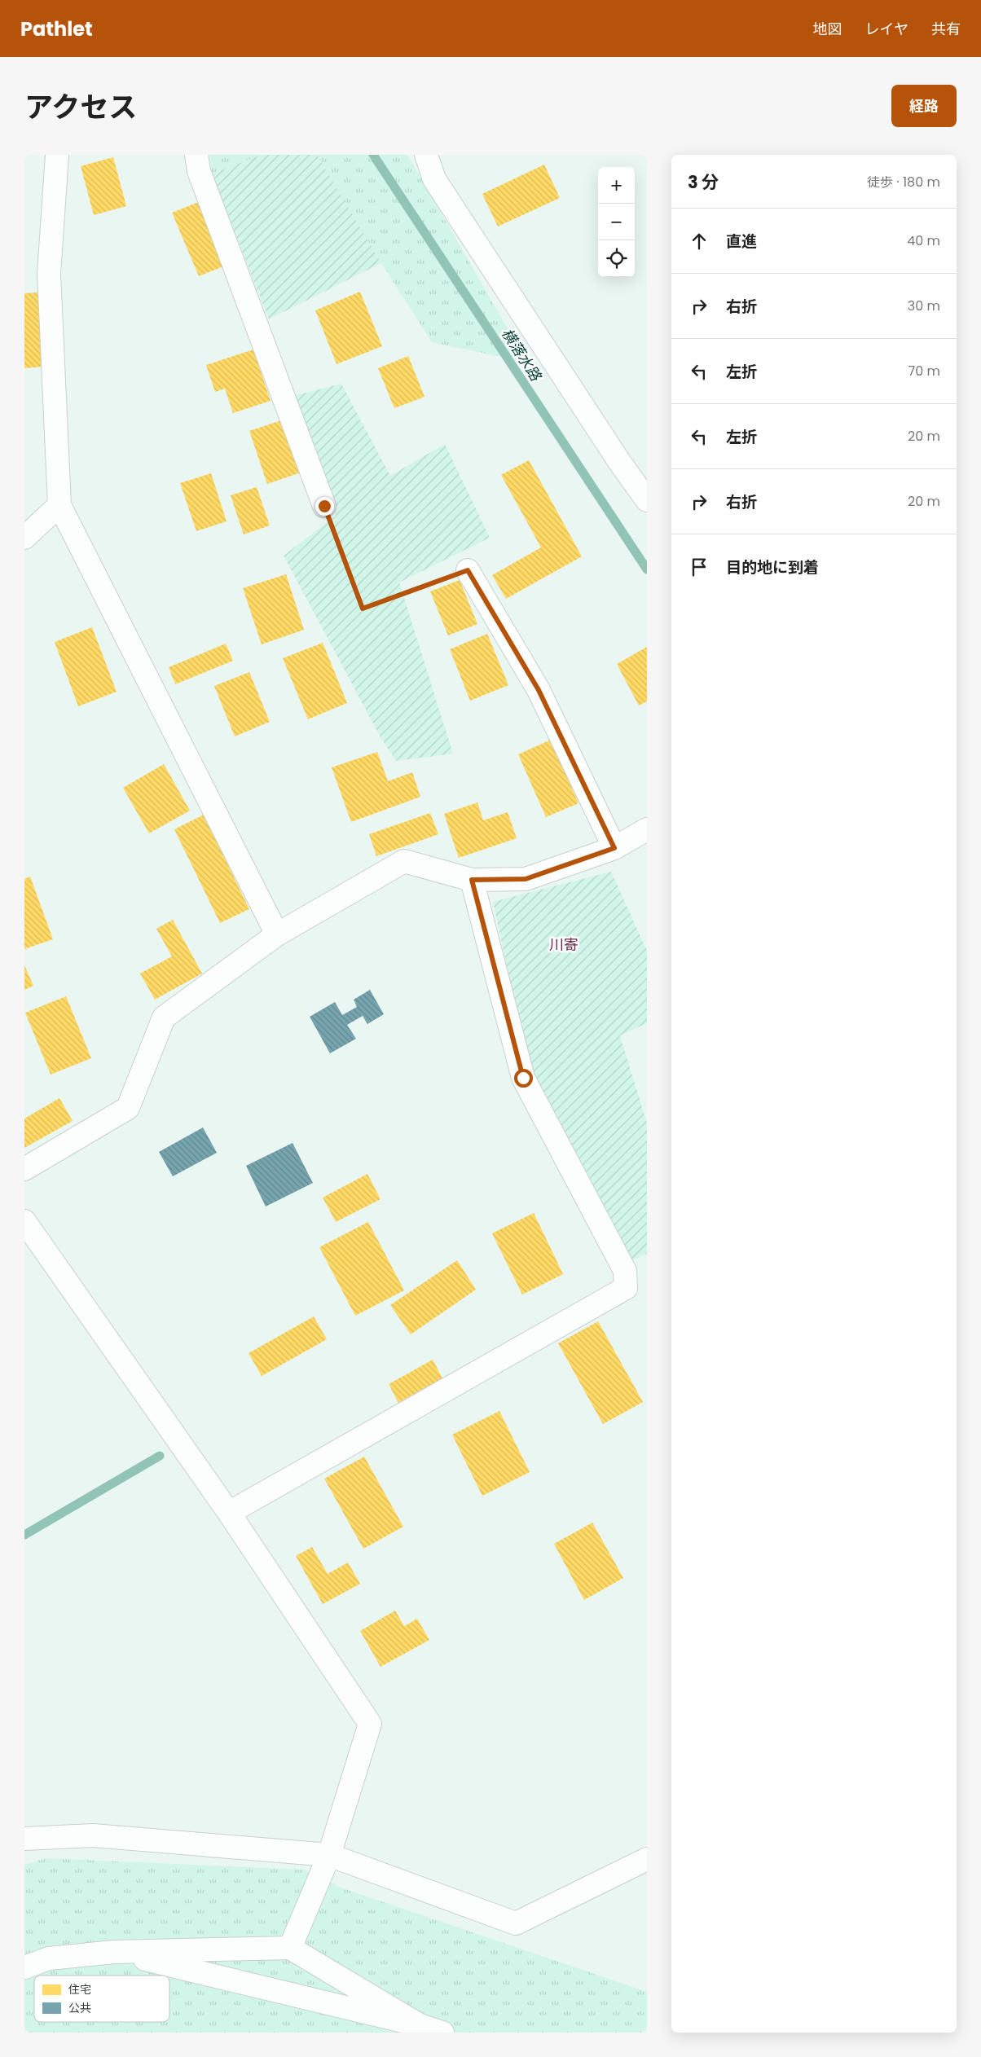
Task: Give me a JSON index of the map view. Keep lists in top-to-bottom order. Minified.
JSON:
{"districts":["川寄"],"water":["横落水路"],"legend":["住宅","公共"],"page":{"header":"Pathlet","nav":["地図","レイヤ","共有"],"title":"アクセス","buttons":"経路","heading":["3 分","徒歩 · 180 m"],"map_buttons":["+","−"],"list":[["直進","40 m"],["右折","30 m"],["左折","70 m"],["左折","20 m"],["右折","20 m"],"目的地に到着"]}}
